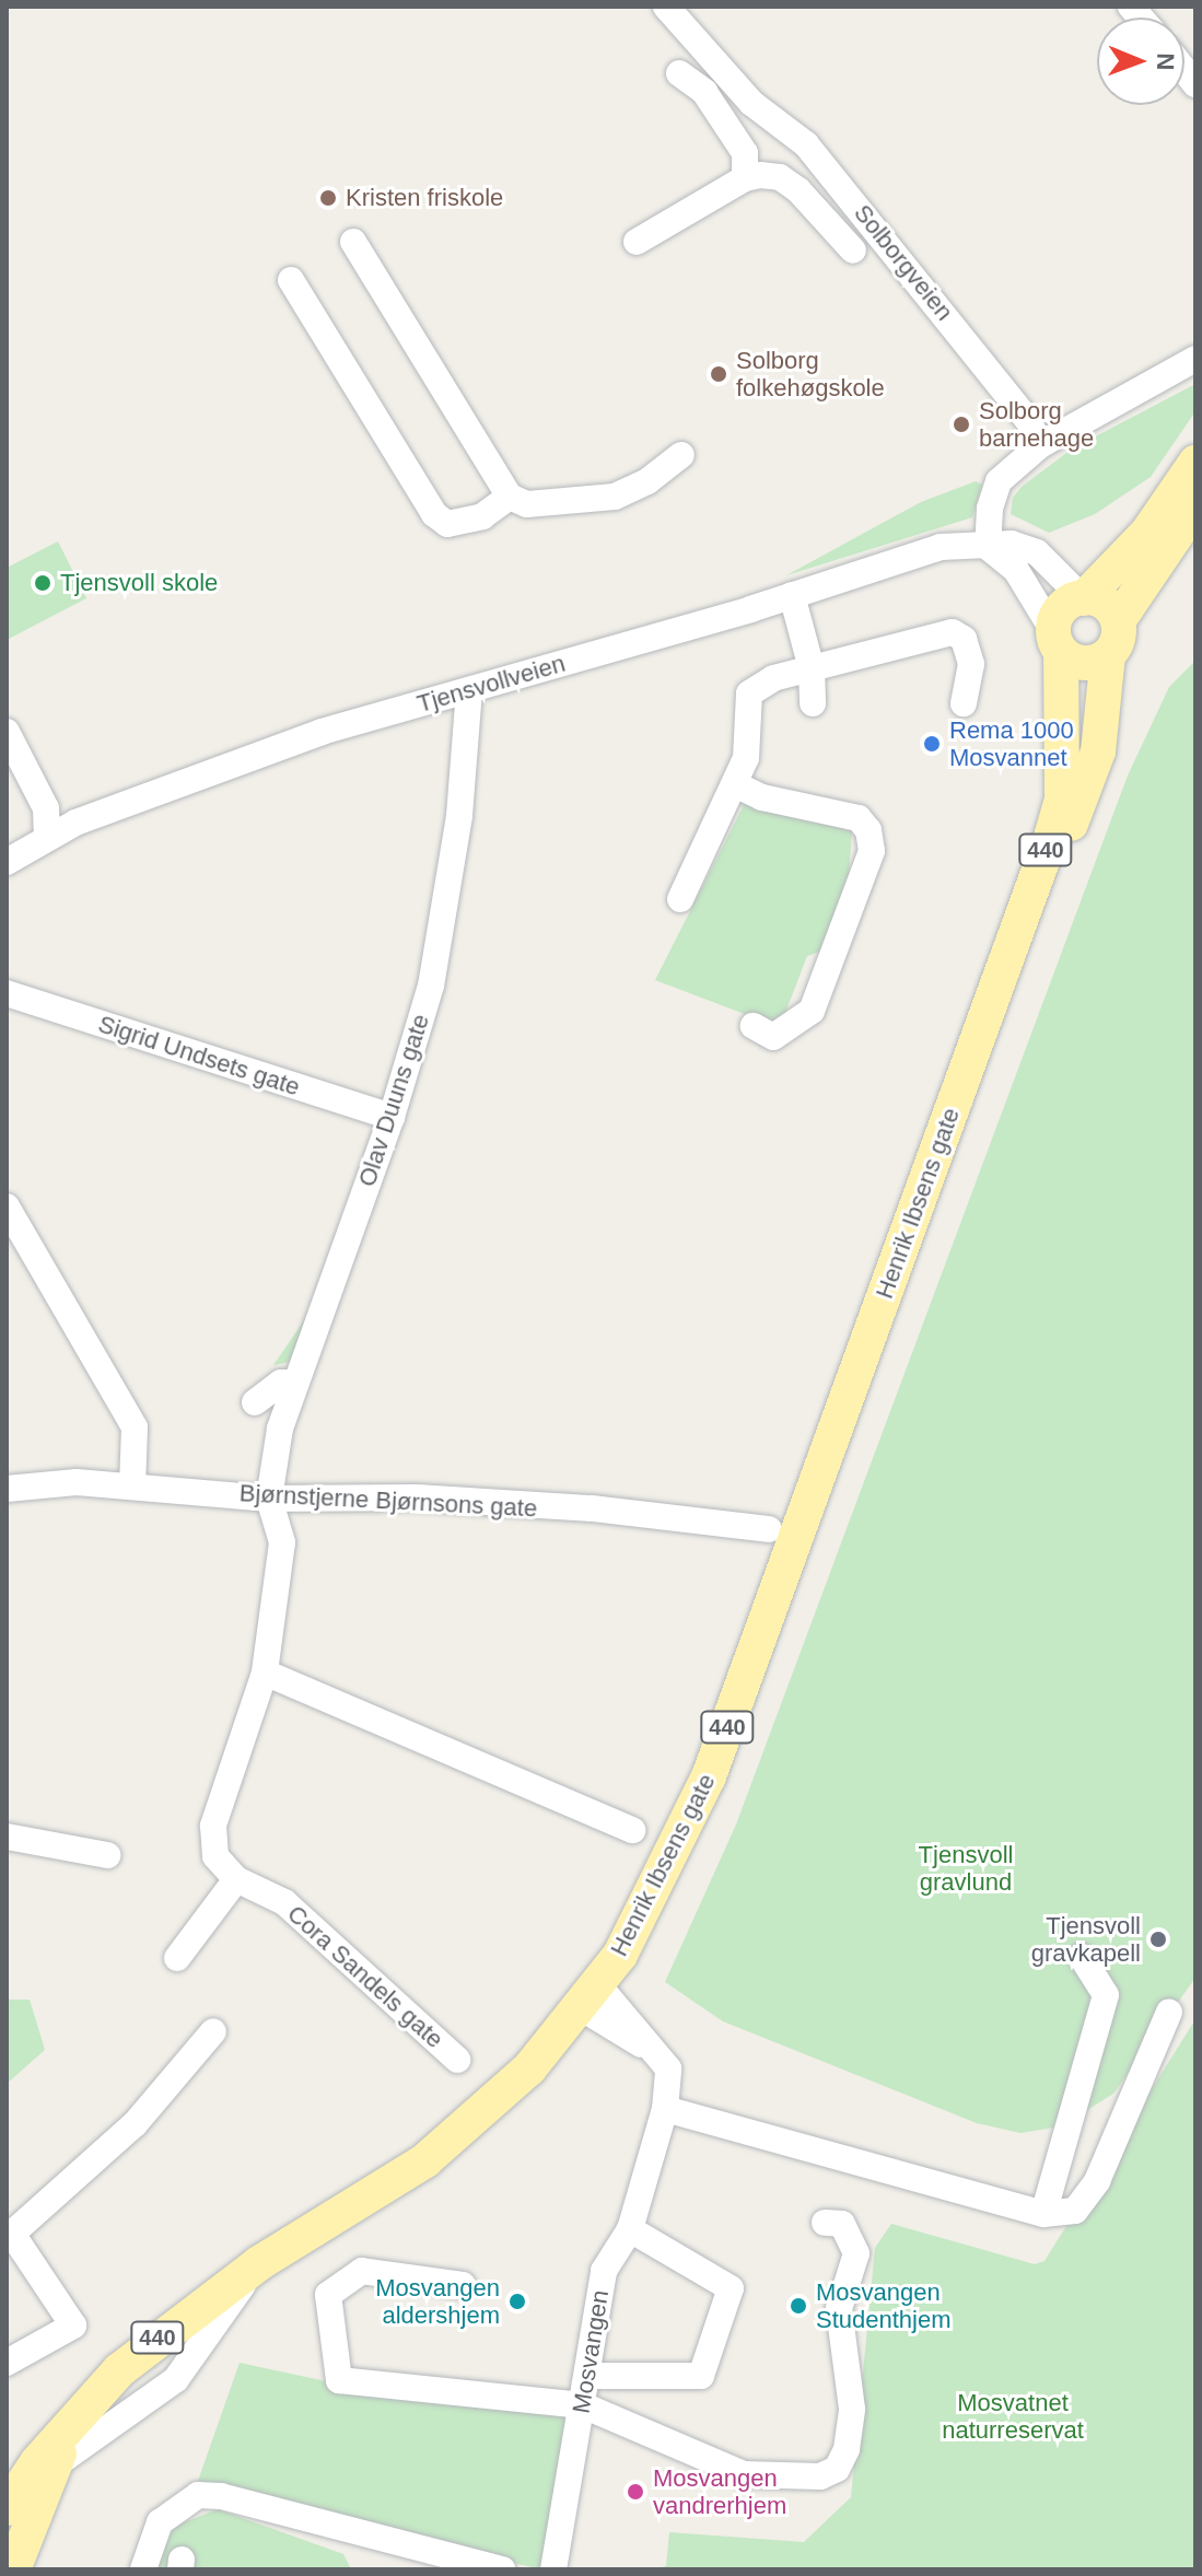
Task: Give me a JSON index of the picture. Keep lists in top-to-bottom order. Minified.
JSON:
{"streets":{"main road":["440","Henrik Ibsens gate"],"street":["Solborgveien","Tjensvollveien","Sigrid Undsets gate","Olav Duuns gate","Bjørnstjerne Bjørnsons gate","Cora Sandels gate","Mosvangen"]},"crossings":[["Tjensvollveien","Olav Duuns gate"],["Tjensvollveien","Henrik Ibsens gate"],["Sigrid Undsets gate","Olav Duuns gate"],["Olav Duuns gate","Bjørnstjerne Bjørnsons gate"],["Henrik Ibsens gate","Mosvangen"]],"parks":["Tjensvoll gravlund","Mosvatnet naturreservat"],"places":["Kristen friskole","Solborg folkehøgskole","Solborg barnehage","Tjensvoll skole","Rema 1000 Mosvannet","Tjensvoll gravkapell","Mosvangen aldershjem","Mosvangen Studenthjem","Mosvangen vandrerhjem"],"north":"right"}
